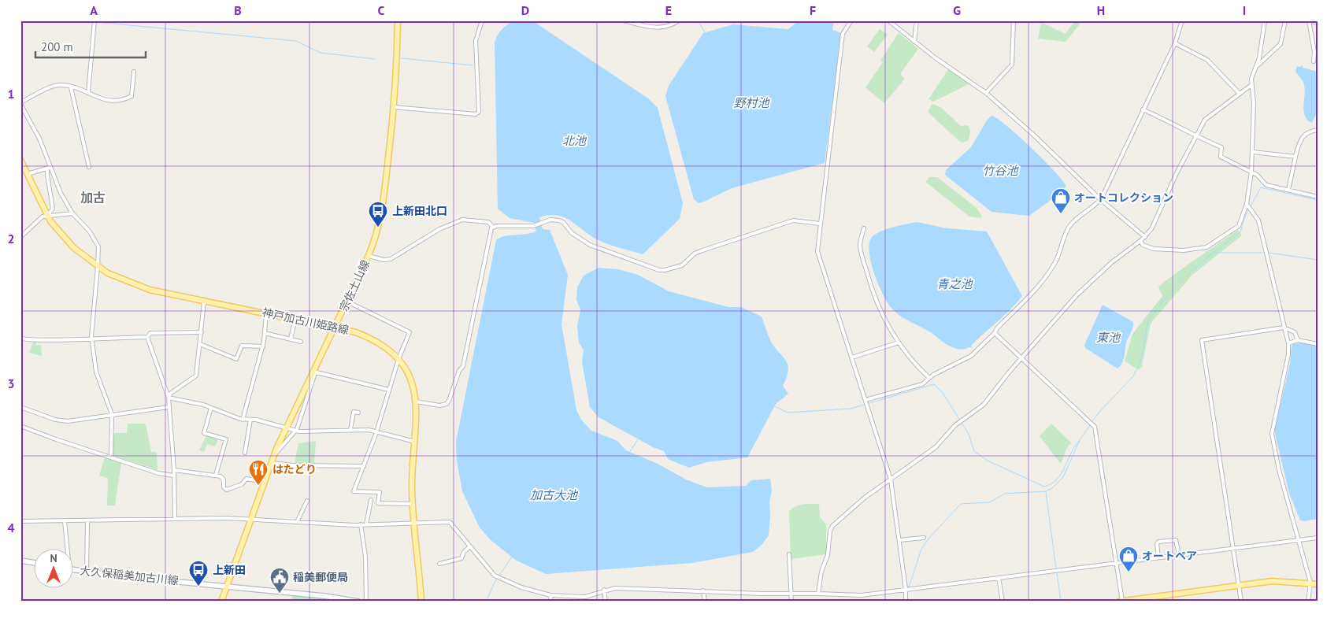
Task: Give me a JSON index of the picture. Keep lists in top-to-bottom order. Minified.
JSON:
{"streets":{"main road":["宗佐土山線","神戸加古川姫路線","大久保稲美加古川線"]},"crossings":[["宗佐土山線","神戸加古川姫路線"],["宗佐土山線","大久保稲美加古川線"]],"districts":["加古"],"water":["野村池","北池","竹谷池","青之池","東池","加古大池"],"places":{"shop":["オートコレクション","オートペア"],"bus stop":["上新田北口","上新田"],"restaurant":["はたどり"],"public building":["稲美郵便局"]},"scale_bar":"200 m","north":"top","grid":{"columns":["A","B","C","D","E","F","G","H","I"],"rows":["1","2","3","4"]}}
